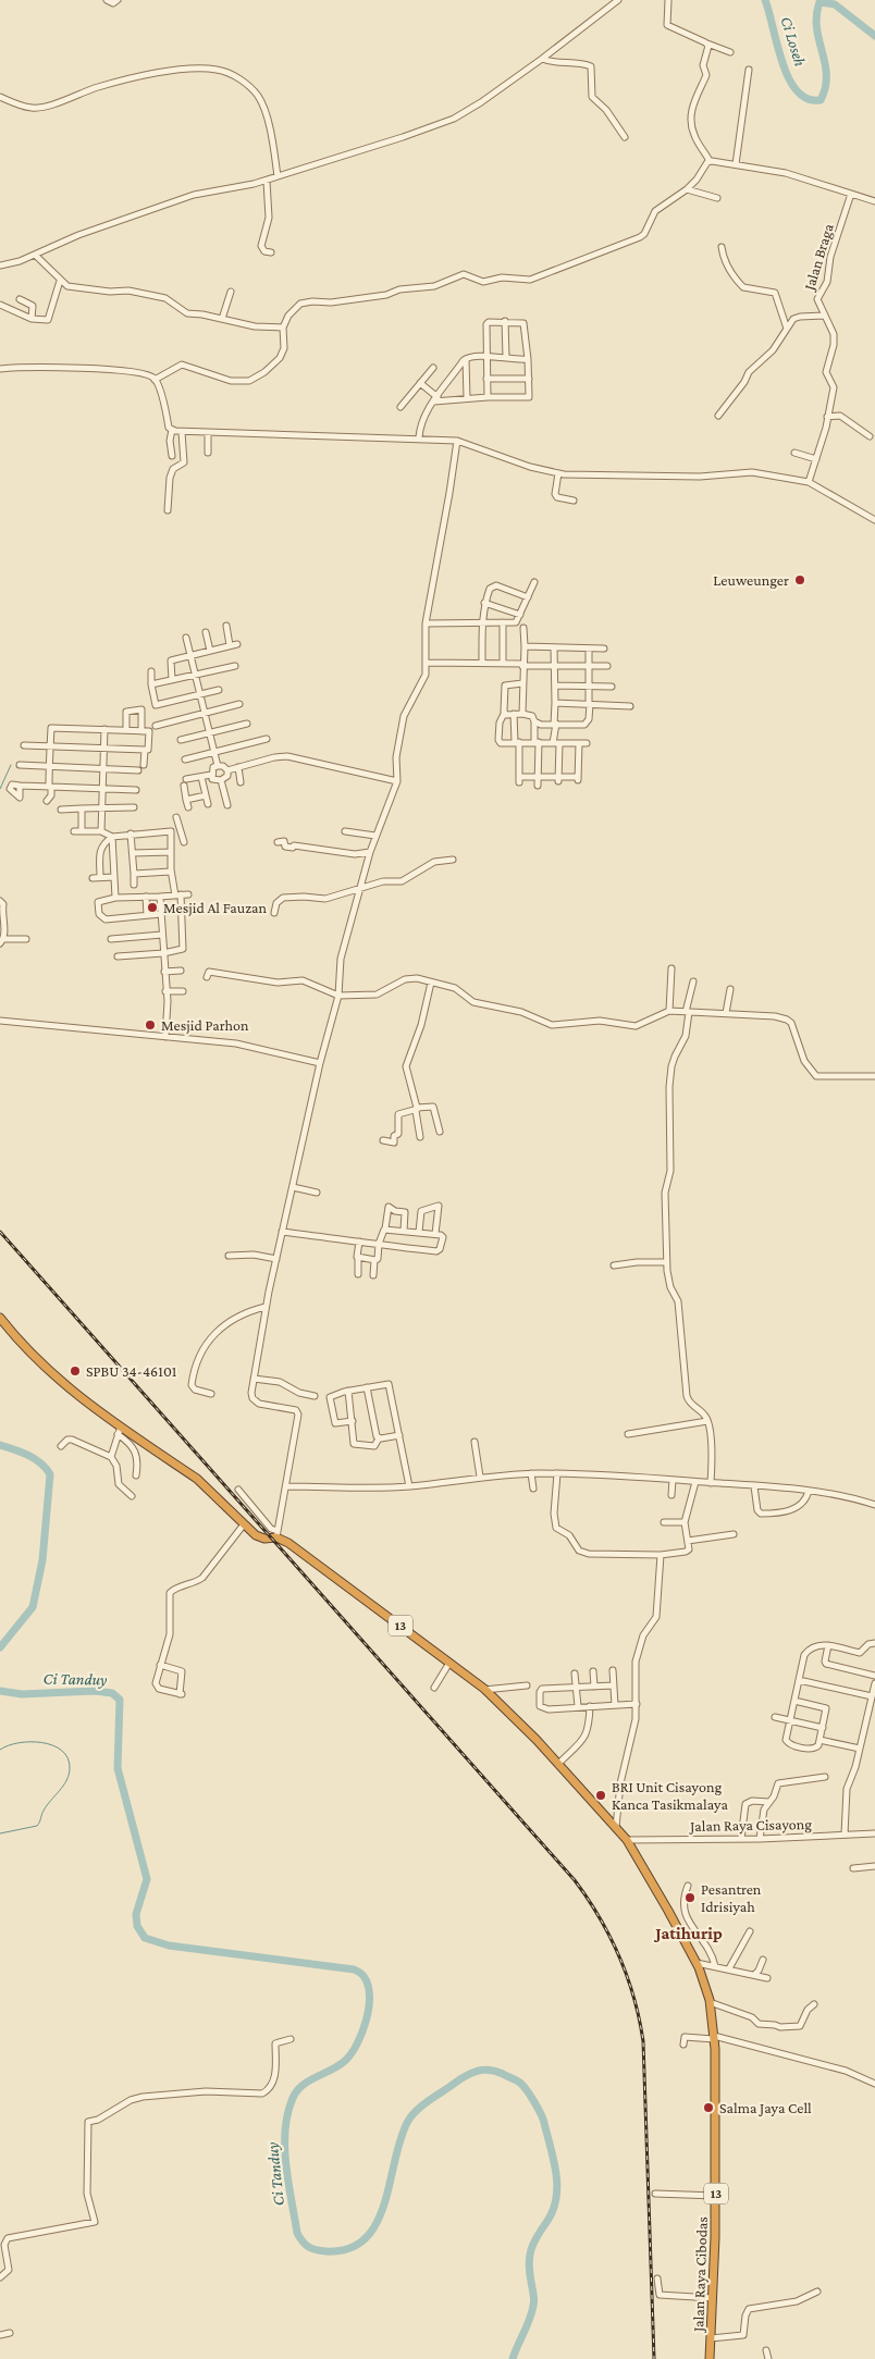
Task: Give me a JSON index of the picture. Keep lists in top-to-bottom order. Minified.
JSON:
{"streets":{"highway":["13","Jalan Raya Cibodas"],"street":["Jalan Braga","Jalan Raya Cisayong"]},"crossings":[["13","Jalan Raya Cisayong"],["13","Jalan Raya Cibodas"]],"districts":["Jatihurip"],"water":["Ci Loseh","Ci Tanduy"],"places":["Leuweunger","Mesjid Al Fauzan","Mesjid Parhon","SPBU 34-46101","BRI Unit Cisayong Kanca Tasikmalaya","Pesantren Idrisiyah","Salma Jaya Cell"]}
